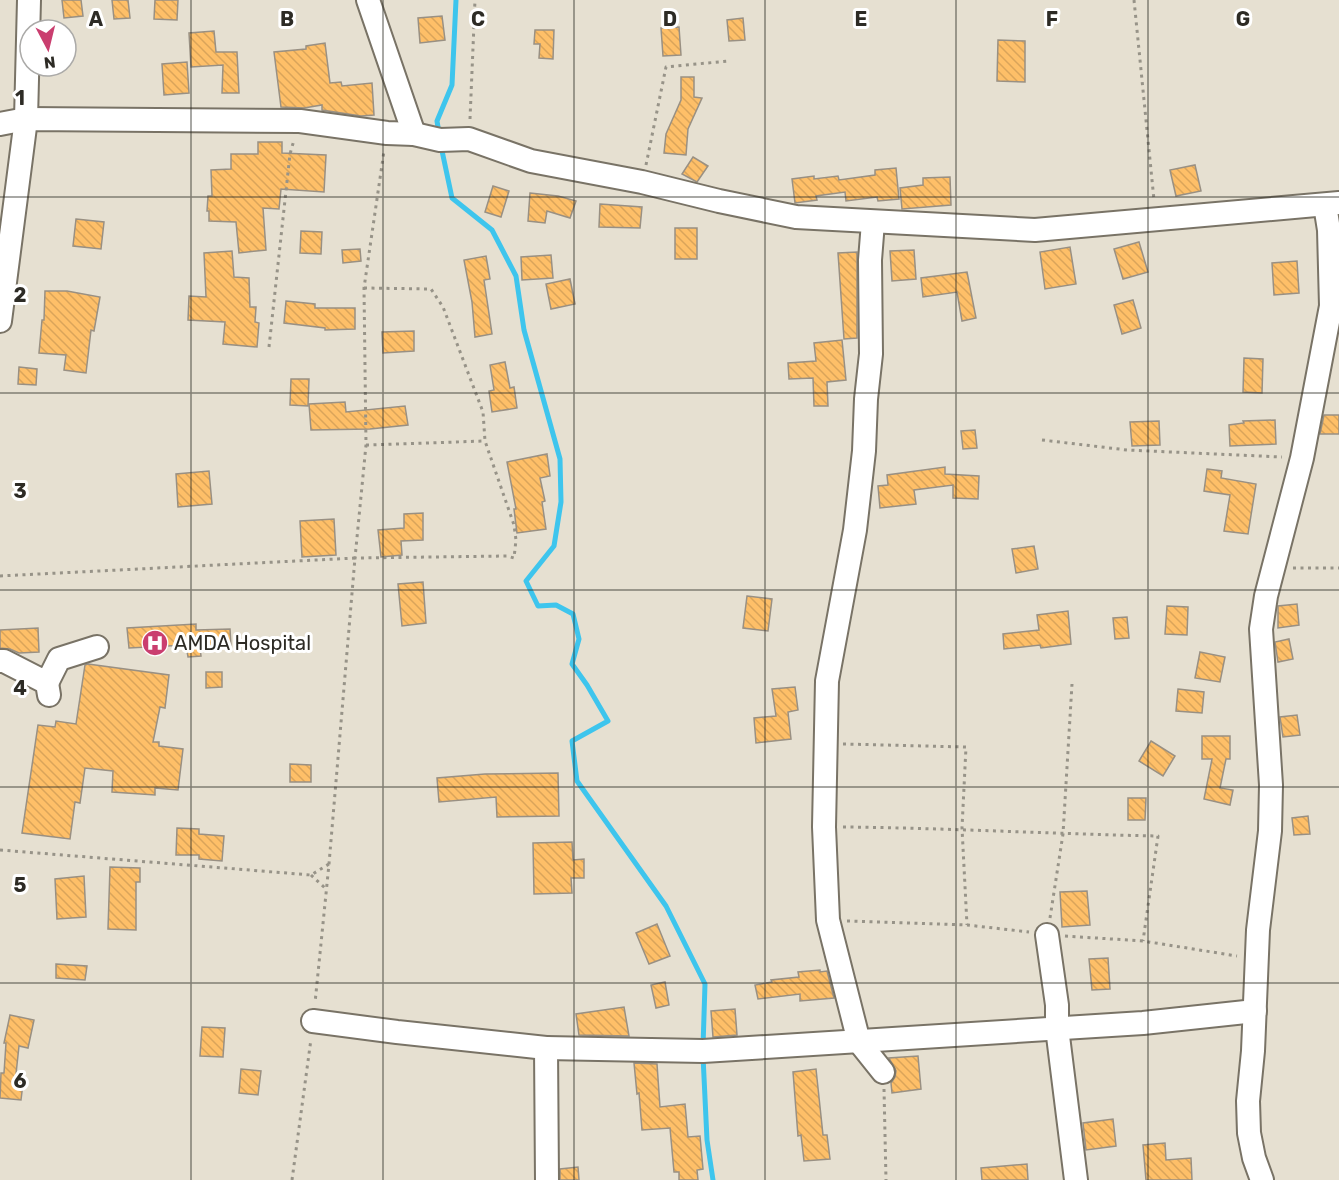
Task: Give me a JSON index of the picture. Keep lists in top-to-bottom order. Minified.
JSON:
{"places":{"hospital":["AMDA Hospital"]},"north":"bottom","grid":{"columns":["A","B","C","D","E","F","G"],"rows":["1","2","3","4","5","6"]}}
